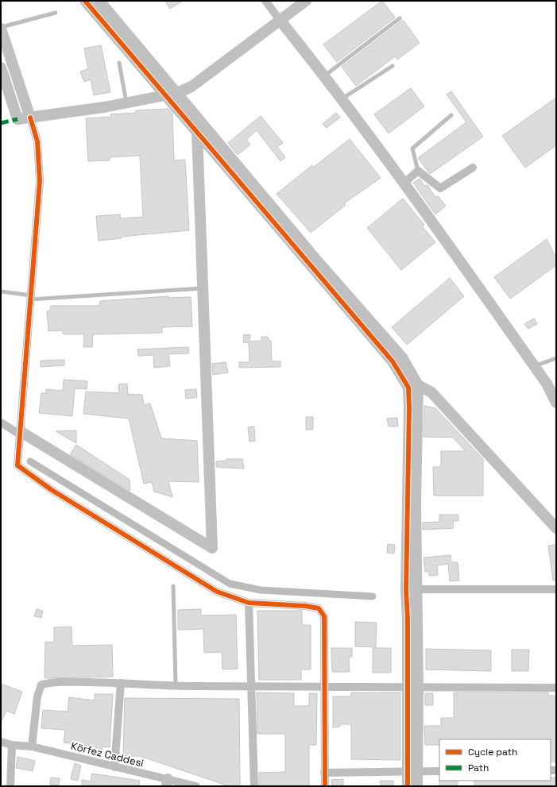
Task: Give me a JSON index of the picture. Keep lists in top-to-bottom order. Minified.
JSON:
{"streets":{"street":["Körfez Caddesi"]},"legend":["Cycle path","Path"]}
